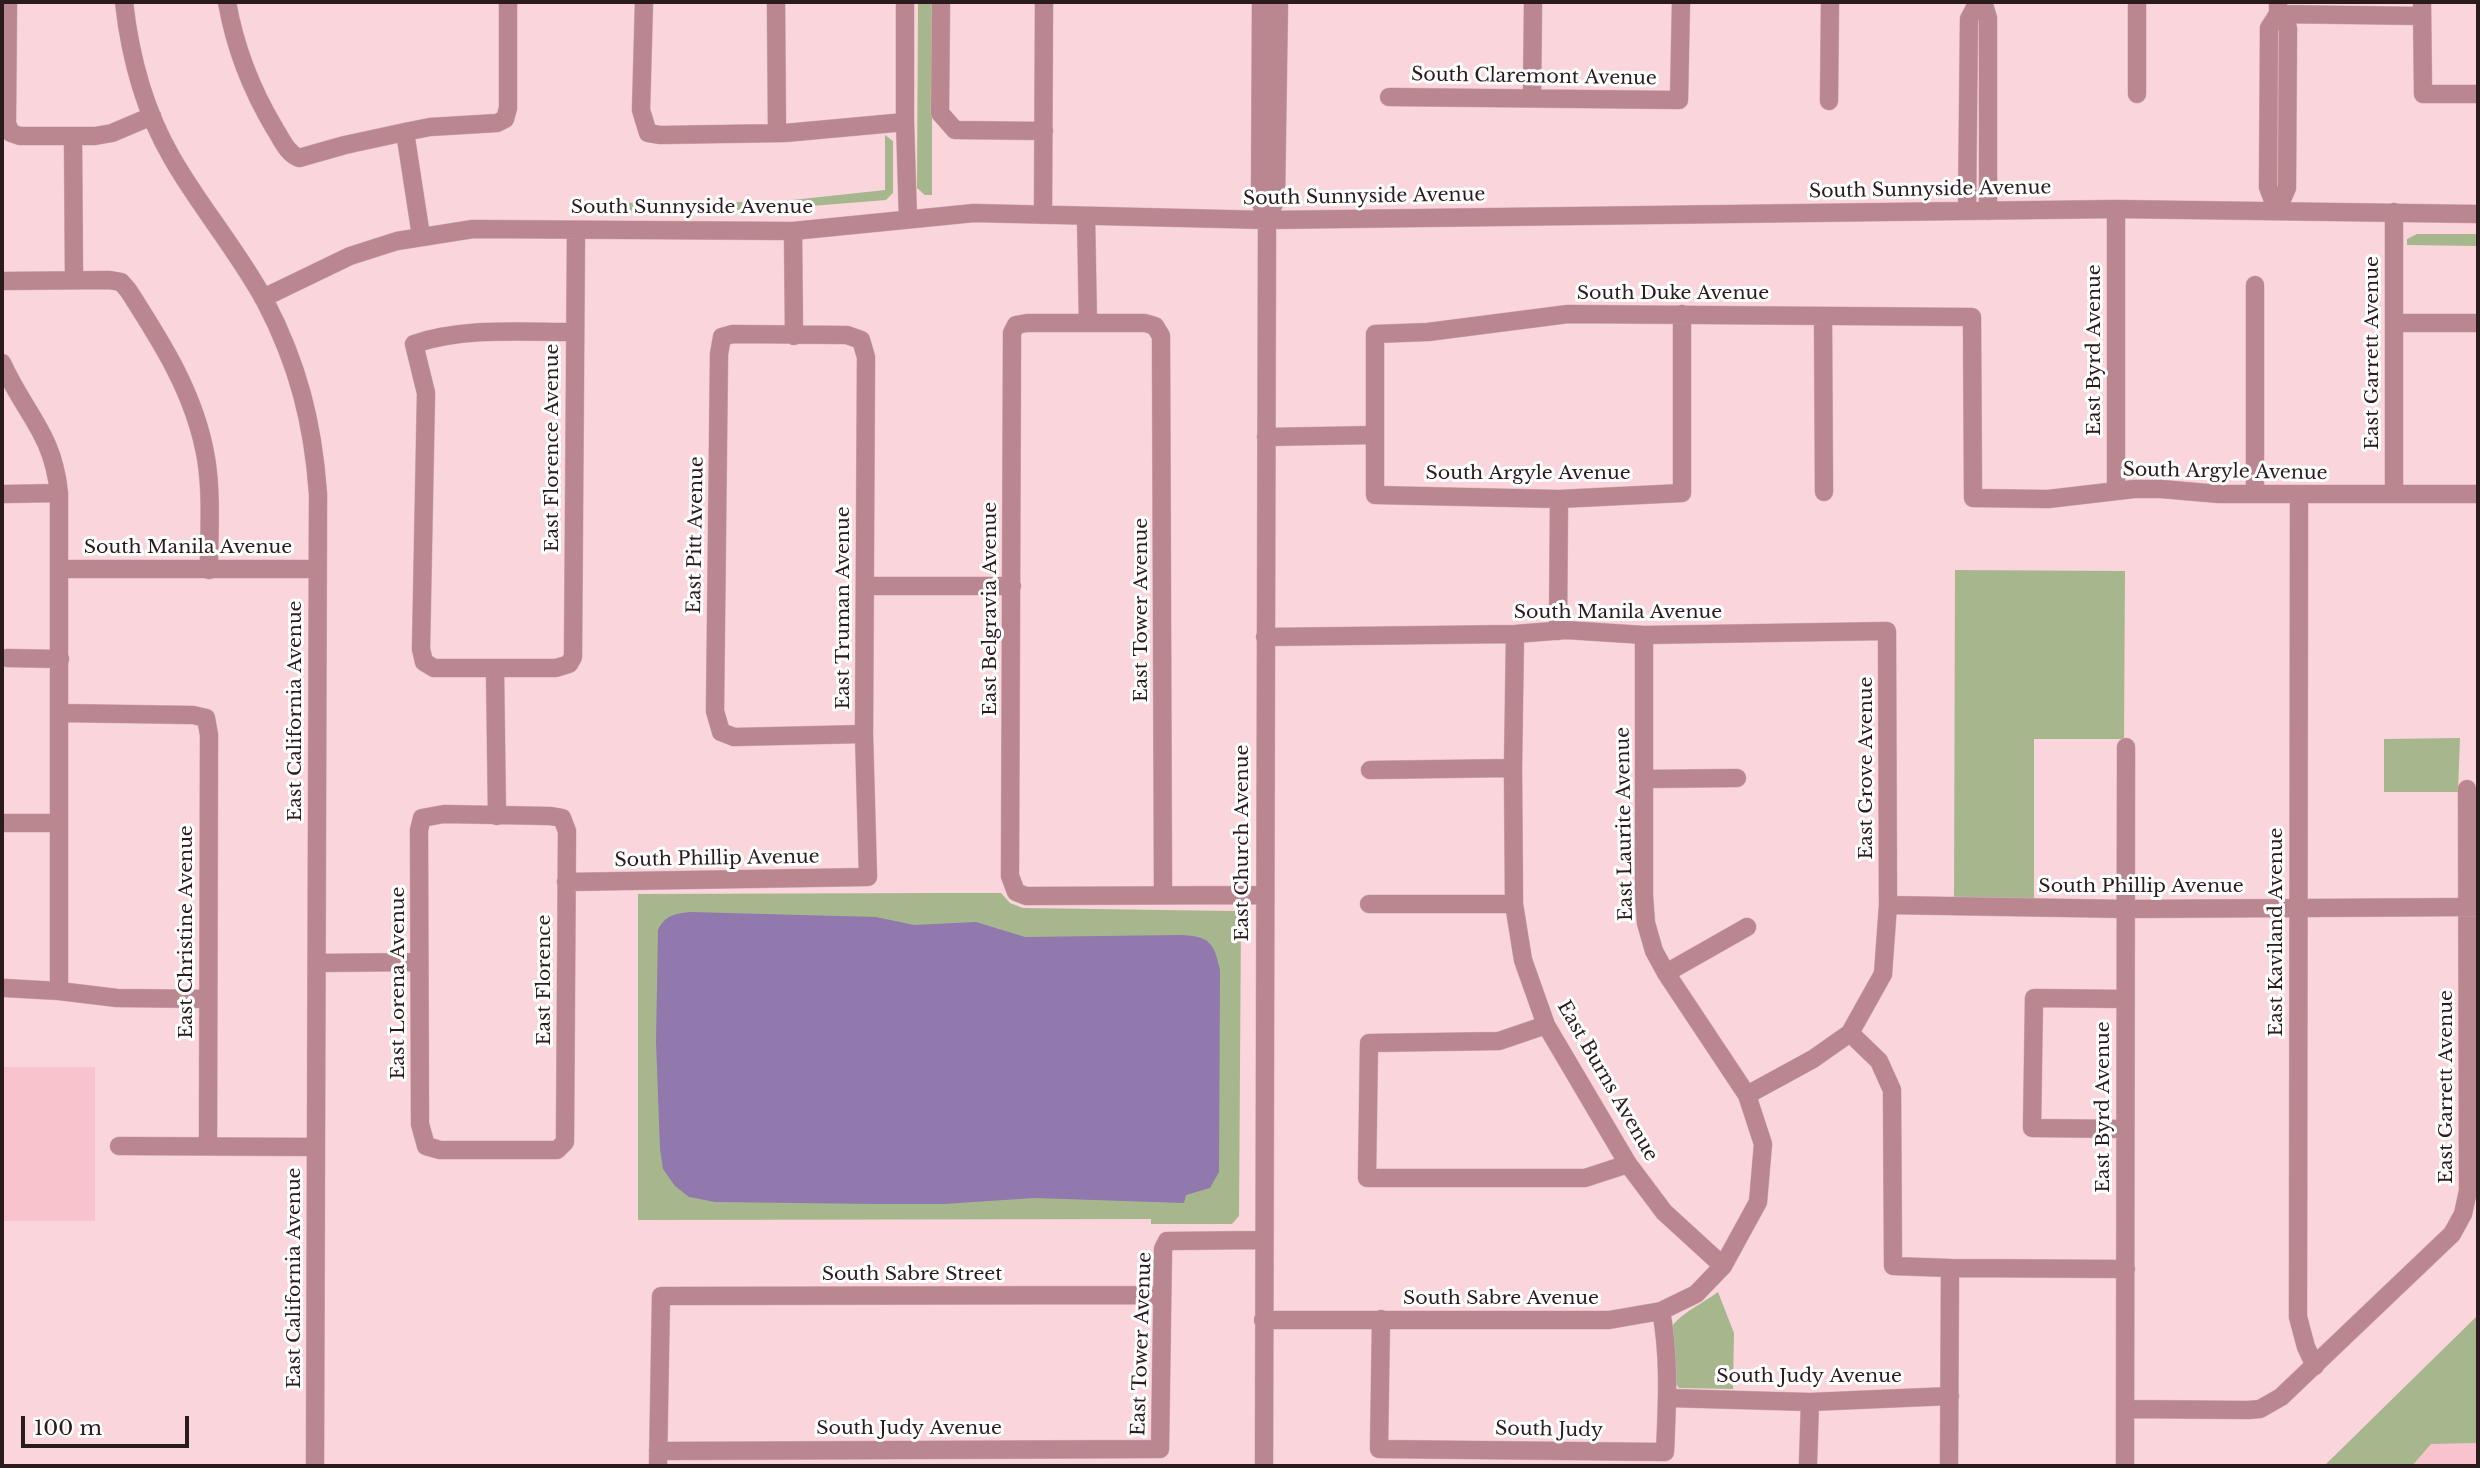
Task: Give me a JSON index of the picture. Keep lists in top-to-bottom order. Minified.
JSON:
{"streets":{"street":["South Claremont Avenue","South Sunnyside Avenue","South Duke Avenue","East Byrd Avenue","East Garrett Avenue","East Florence Avenue","South Argyle Avenue","East Pitt Avenue","South Manila Avenue","East Truman Avenue","East Belgravia Avenue","East Tower Avenue","East California Avenue","East Grove Avenue","East Laurite Avenue","East Church Avenue","South Phillip Avenue","East Christine Avenue","East Kaviland Avenue","East Florence","East Lorena Avenue","East Burns Avenue","South Sabre Street","South Sabre Avenue","South Judy Avenue","South Judy"]},"crossings":[["South Sunnyside Avenue","East Byrd Avenue"],["South Sunnyside Avenue","East Garrett Avenue"],["South Sunnyside Avenue","East Florence Avenue"],["South Sunnyside Avenue","East California Avenue"],["South Sunnyside Avenue","East Church Avenue"],["South Duke Avenue","South Argyle Avenue"],["East Byrd Avenue","South Argyle Avenue"],["East Byrd Avenue","South Phillip Avenue"],["East Garrett Avenue","South Argyle Avenue"],["East Garrett Avenue","South Phillip Avenue"],["East Garrett Avenue","East Kaviland Avenue"],["South Argyle Avenue","East Kaviland Avenue"],["East Pitt Avenue","East Truman Avenue"],["South Manila Avenue","East California Avenue"],["South Manila Avenue","East Grove Avenue"],["South Manila Avenue","East Laurite Avenue"],["South Manila Avenue","East Church Avenue"],["South Manila Avenue","East Burns Avenue"],["East Truman Avenue","South Phillip Avenue"],["East Belgravia Avenue","East Tower Avenue"],["East Tower Avenue","East Church Avenue"],["East Tower Avenue","South Sabre Street"],["East Tower Avenue","South Judy Avenue"],["East Grove Avenue","South Phillip Avenue"],["East Laurite Avenue","East Burns Avenue"],["East Laurite Avenue","South Sabre Avenue"],["East Church Avenue","South Sabre Avenue"],["South Phillip Avenue","East Kaviland Avenue"],["South Phillip Avenue","East Florence"],["East Florence","East Lorena Avenue"],["East Burns Avenue","South Sabre Avenue"],["South Sabre Street","South Judy Avenue"],["South Sabre Avenue","South Judy"],["South Judy Avenue","South Judy"]],"scale_bar":"100 m"}
